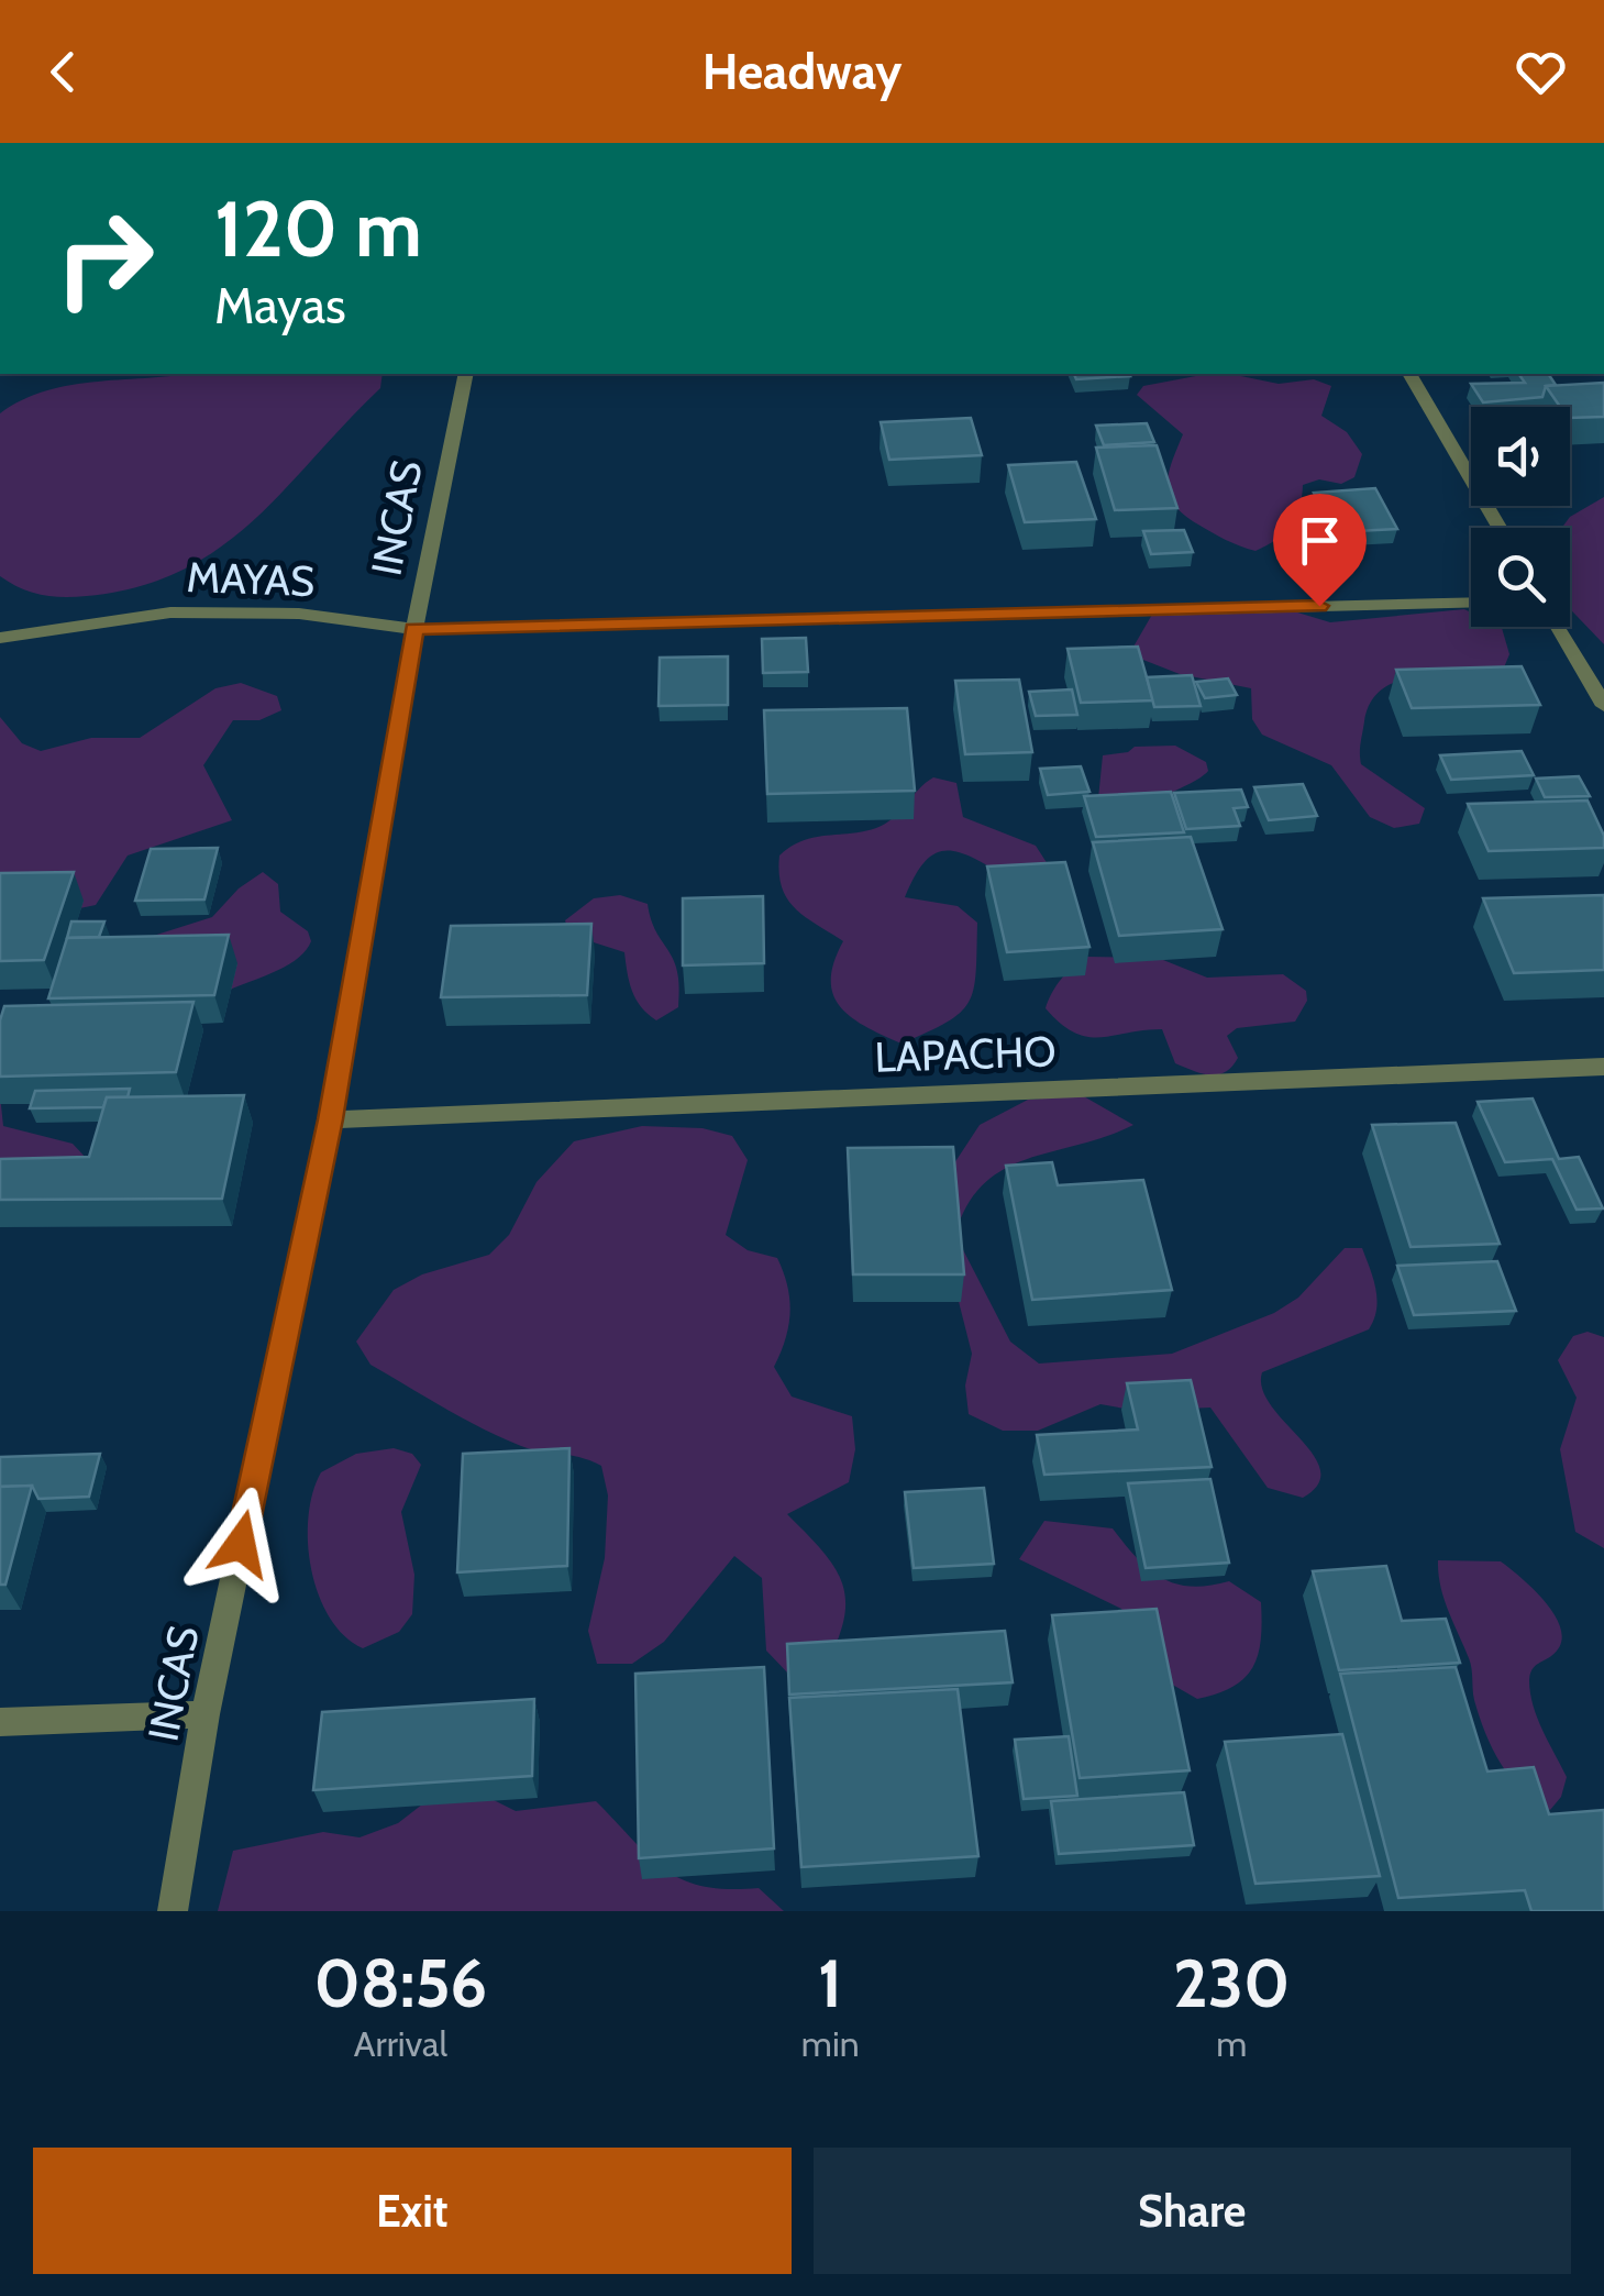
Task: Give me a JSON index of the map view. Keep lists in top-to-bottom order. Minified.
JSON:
{"streets":{"street":["INCAS","MAYAS","LAPACHO"]},"crossings":[["INCAS","MAYAS"],["INCAS","LAPACHO"]],"page":{"header":"Headway","turn":["120 m","Mayas"],"eta":["08:56","Arrival","1","min","230","m"],"buttons":["Exit","Share"]}}
